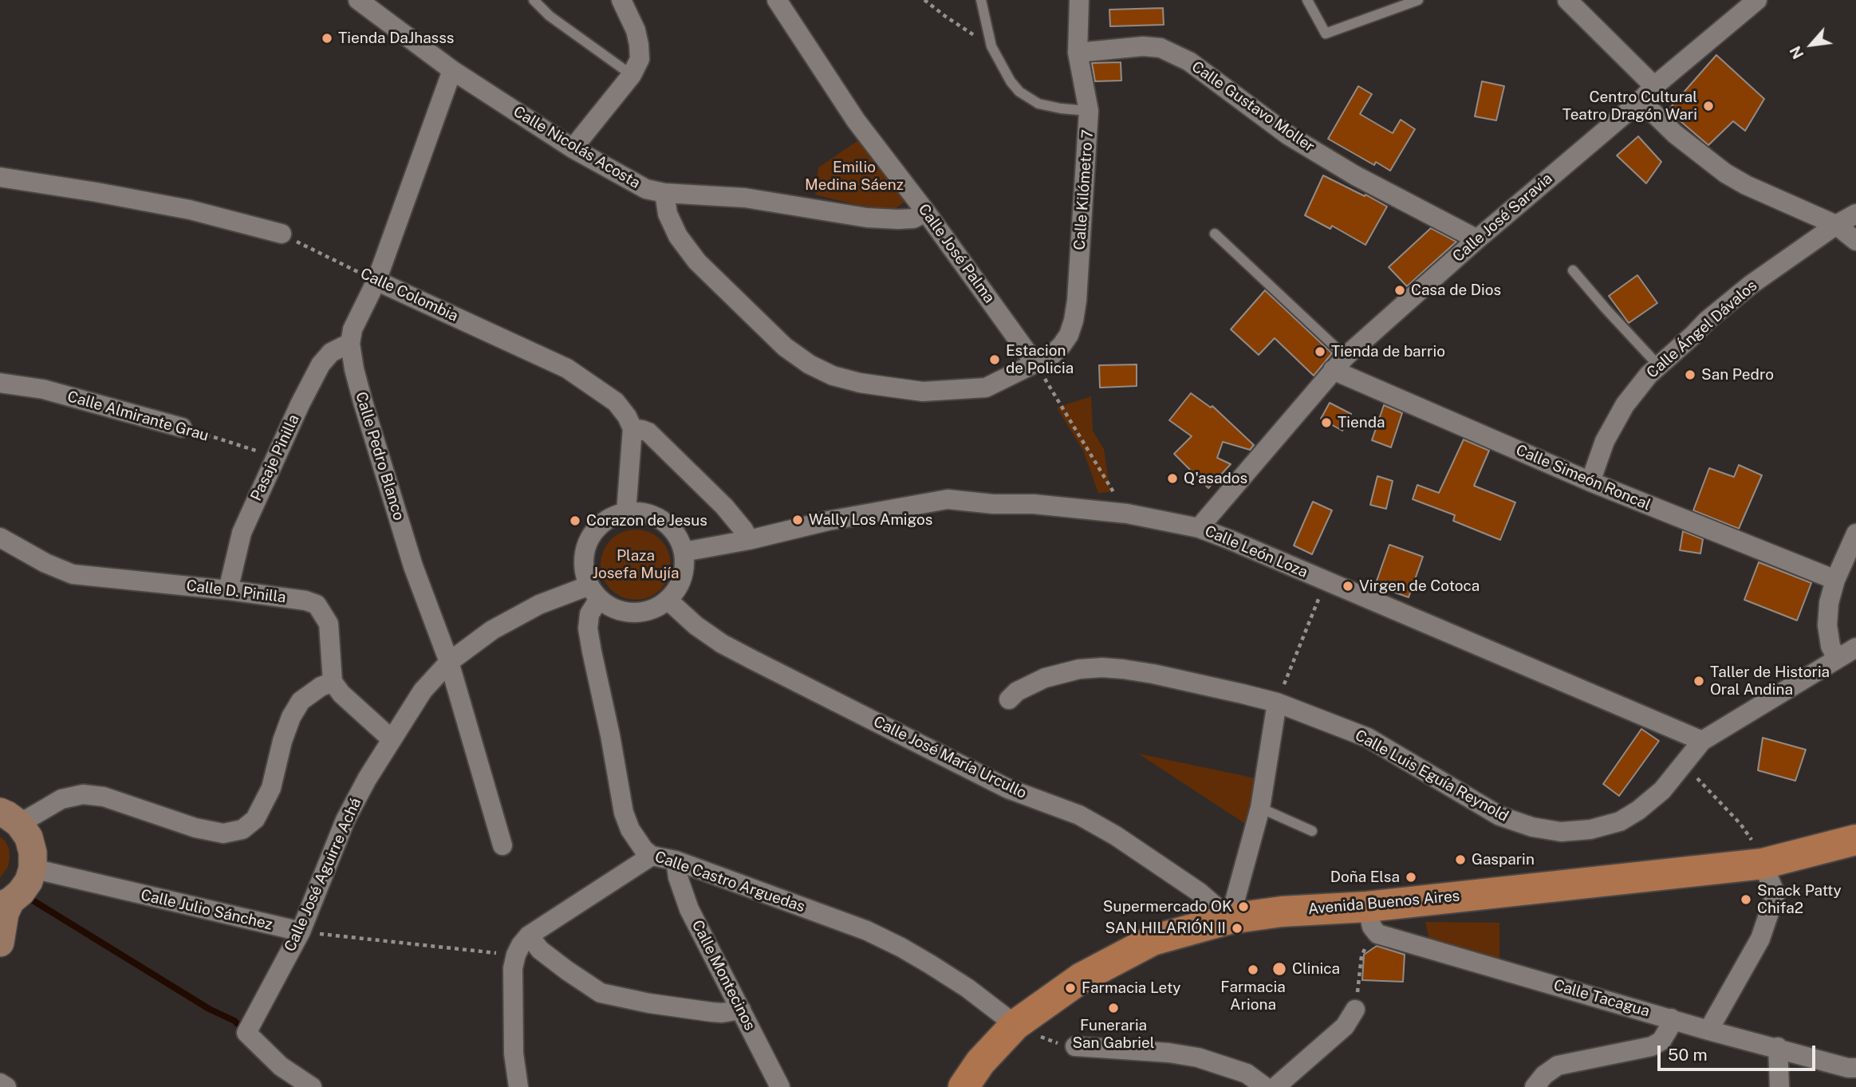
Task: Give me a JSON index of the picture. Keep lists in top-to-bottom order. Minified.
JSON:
{"streets":{"main road":["Avenida Buenos Aires"],"street":["Calle Gustavo Moller","Calle Nicolás Acosta","Calle Kilómetro 7","Calle José Saravia","Calle José Palma","Calle Colombia","Calle Ángel Dávalos","Calle Almirante Grau","Calle Pedro Blanco","Pasaje Pinilla","Calle Simeón Roncal","Calle León Loza","Calle D. Pinilla","Calle José María Urcullo","Calle Luis Eguía Reynold","Calle José Aguirre Achá","Calle Castro Arguedas","Calle Julio Sánchez","Calle Montecinos","Calle Tacagua"]},"crossings":[["Calle Gustavo Moller","Calle Kilómetro 7"],["Calle Gustavo Moller","Calle José Saravia"],["Calle Nicolás Acosta","Calle Kilómetro 7"],["Calle Nicolás Acosta","Calle José Palma"],["Calle Nicolás Acosta","Calle Pedro Blanco"],["Calle Kilómetro 7","Calle José Palma"],["Calle José Saravia","Calle Simeón Roncal"],["Calle José Saravia","Calle León Loza"],["Calle Colombia","Calle Pedro Blanco"],["Calle Ángel Dávalos","Calle Simeón Roncal"],["Calle Almirante Grau","Pasaje Pinilla"],["Calle Pedro Blanco","Pasaje Pinilla"],["Calle Pedro Blanco","Calle José Aguirre Achá"],["Pasaje Pinilla","Calle D. Pinilla"],["Calle León Loza","Calle José María Urcullo"],["Calle León Loza","Calle Luis Eguía Reynold"],["Calle León Loza","Calle José Aguirre Achá"],["Calle León Loza","Calle Castro Arguedas"],["Calle José María Urcullo","Calle José Aguirre Achá"],["Calle José María Urcullo","Calle Castro Arguedas"],["Calle José María Urcullo","Avenida Buenos Aires"],["Calle José Aguirre Achá","Calle Castro Arguedas"],["Calle José Aguirre Achá","Calle Julio Sánchez"],["Calle Castro Arguedas","Avenida Buenos Aires"],["Calle Castro Arguedas","Calle Montecinos"],["Avenida Buenos Aires","Calle Tacagua"]],"parks":["Emilio Medina Sáenz","Plaza Josefa Mujía"],"places":["Tienda DaJhasss","Centro Cultural Teatro Dragón Wari","Casa de Dios","Tienda de barrio","Estacion de Policia","San Pedro","Tienda","Q'asados","Wally Los Amigos","Corazon de Jesus","Virgen de Cotoca","Taller de Historia Oral Andina","Gasparin","Doña Elsa","Snack Patty Chifa2","Supermercado OK","SAN HILARIÓN II","Clinica","Farmacia Ariona","Farmacia Lety","Funeraria San Gabriel"],"scale_bar":"50 m","north":"bottom left"}
